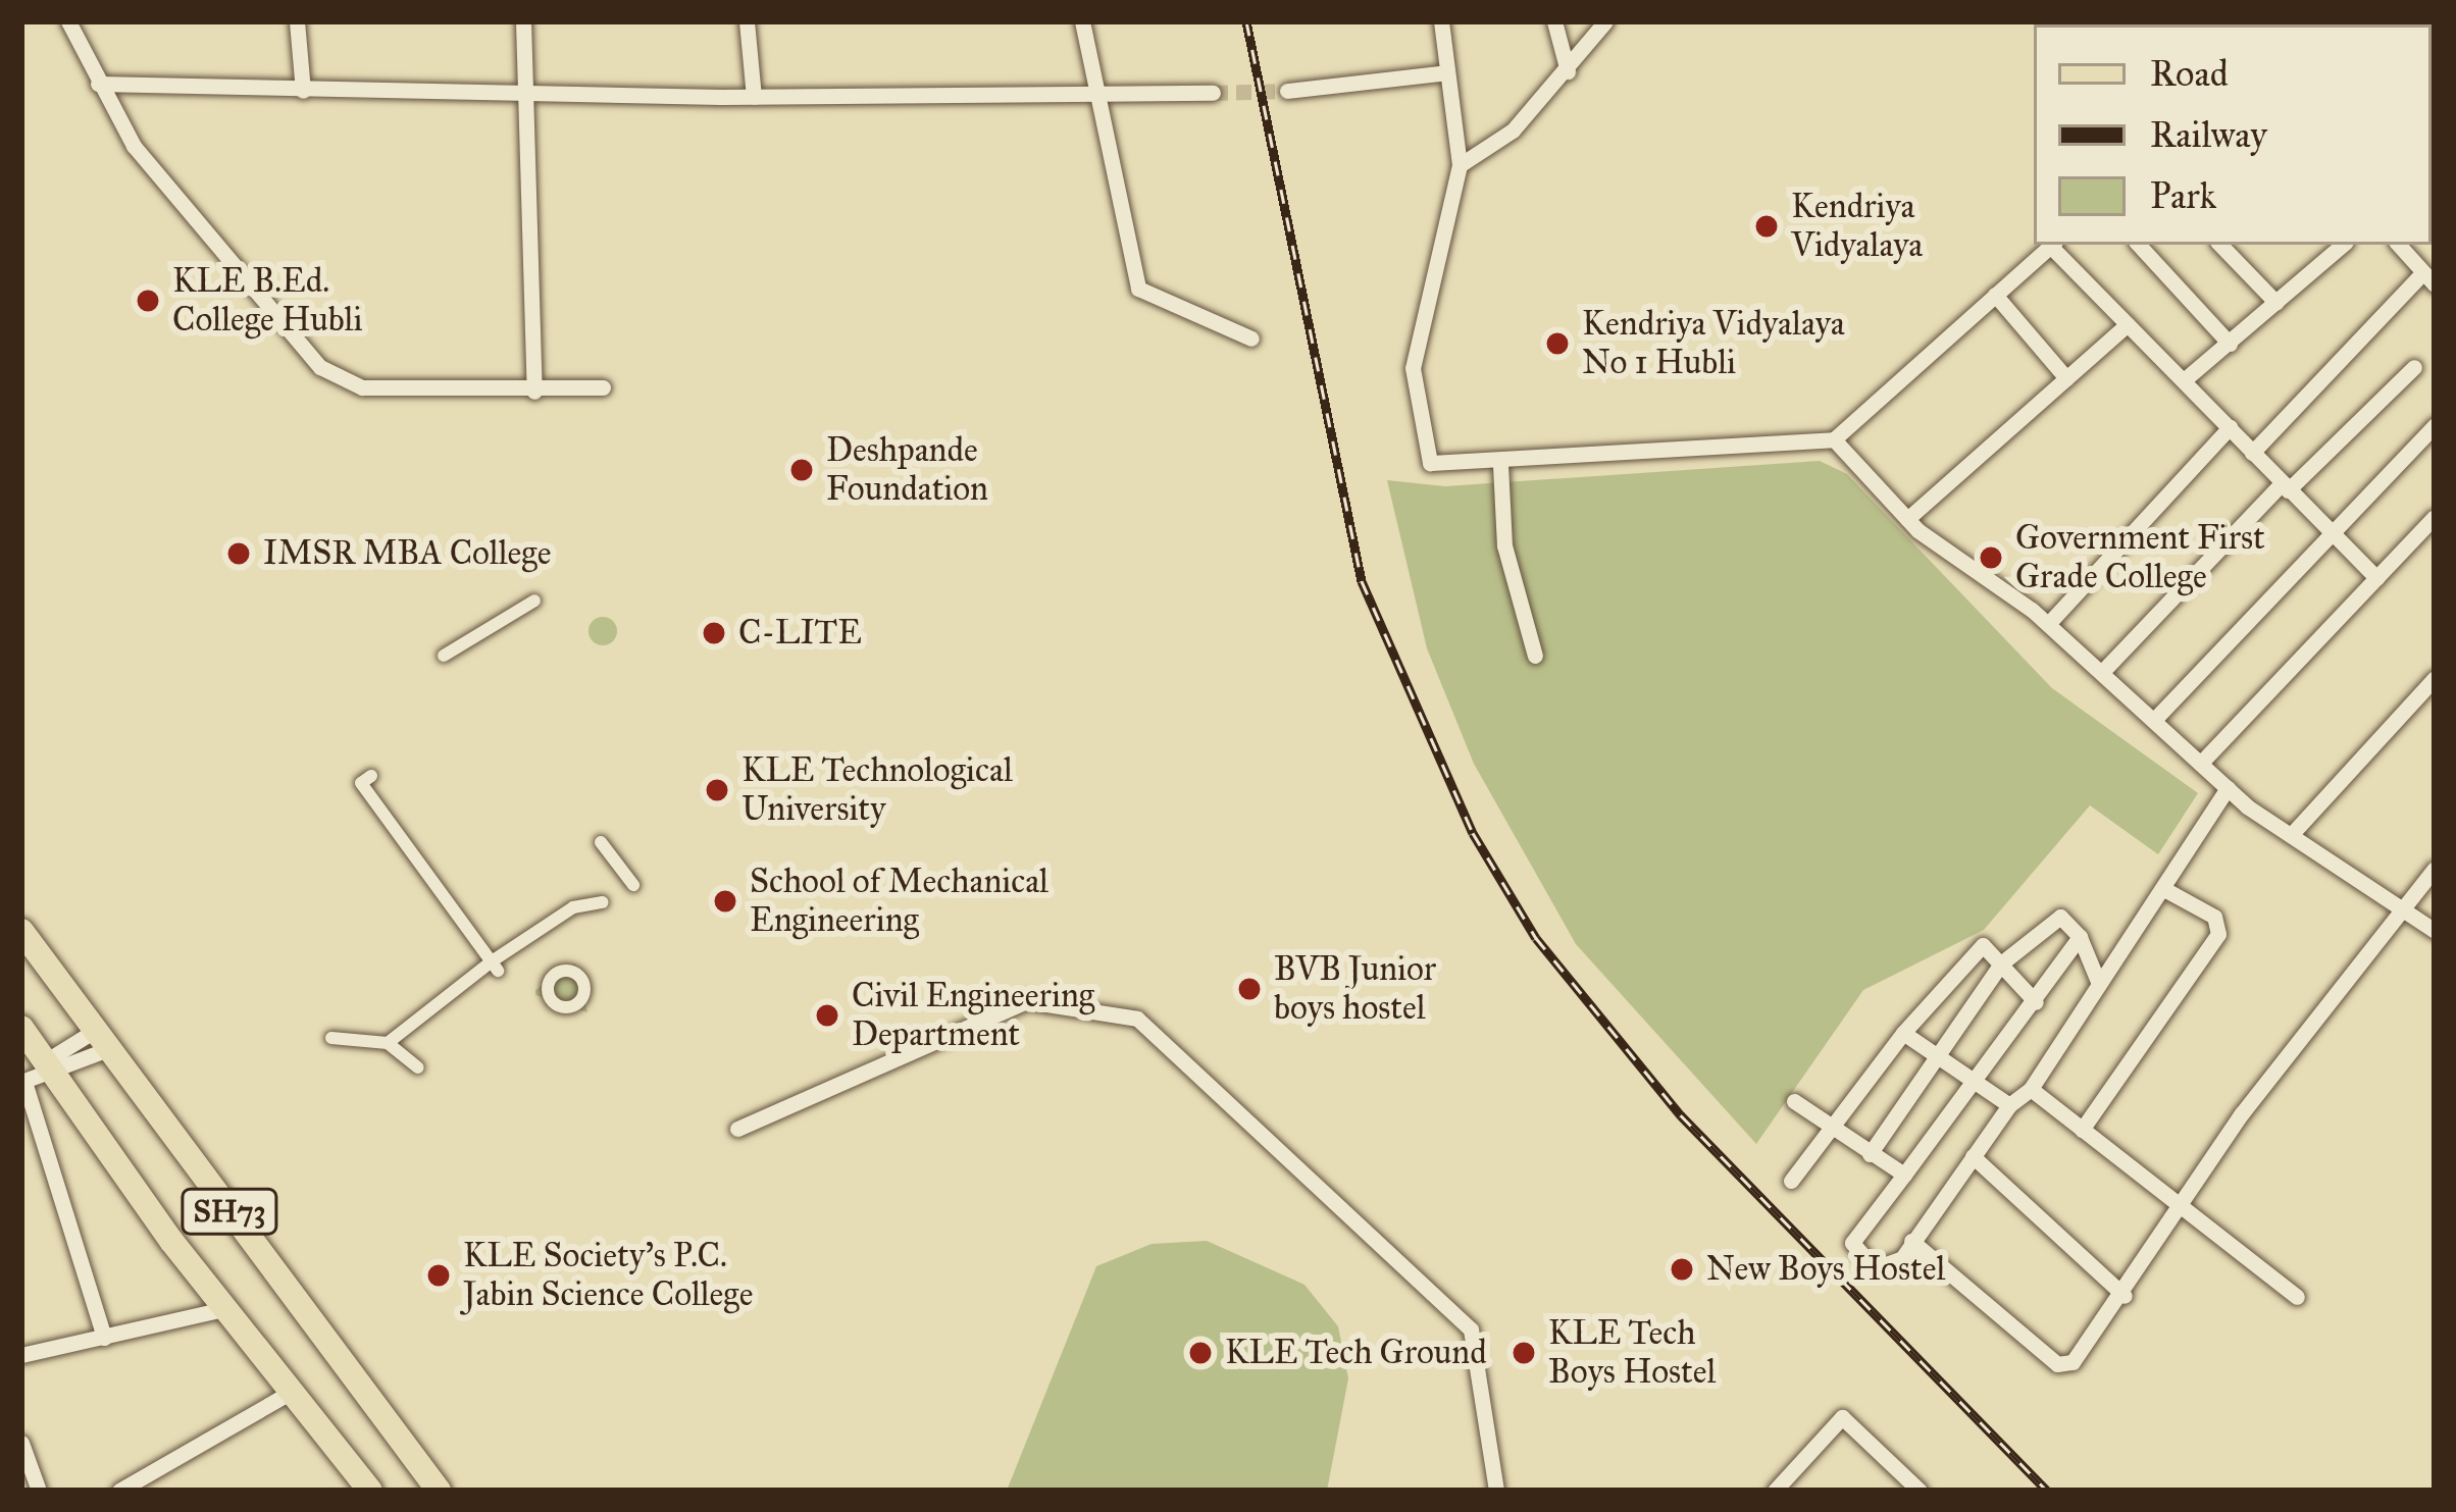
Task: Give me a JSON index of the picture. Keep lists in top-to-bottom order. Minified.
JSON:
{"streets":{"main road":["SH73"]},"places":["Kendriya Vidyalaya","KLE B.Ed. College Hubli","Kendriya Vidyalaya No 1 Hubli","Deshpande Foundation","IMSR MBA College","Government First Grade College","C-LITE","KLE Technological University","School of Mechanical Engineering","BVB Junior boys hostel","Civil Engineering Department","New Boys Hostel","KLE Society's P.C. Jabin Science College","KLE Tech Ground","KLE Tech Boys Hostel"],"legend":["Road","Railway","Park"]}
